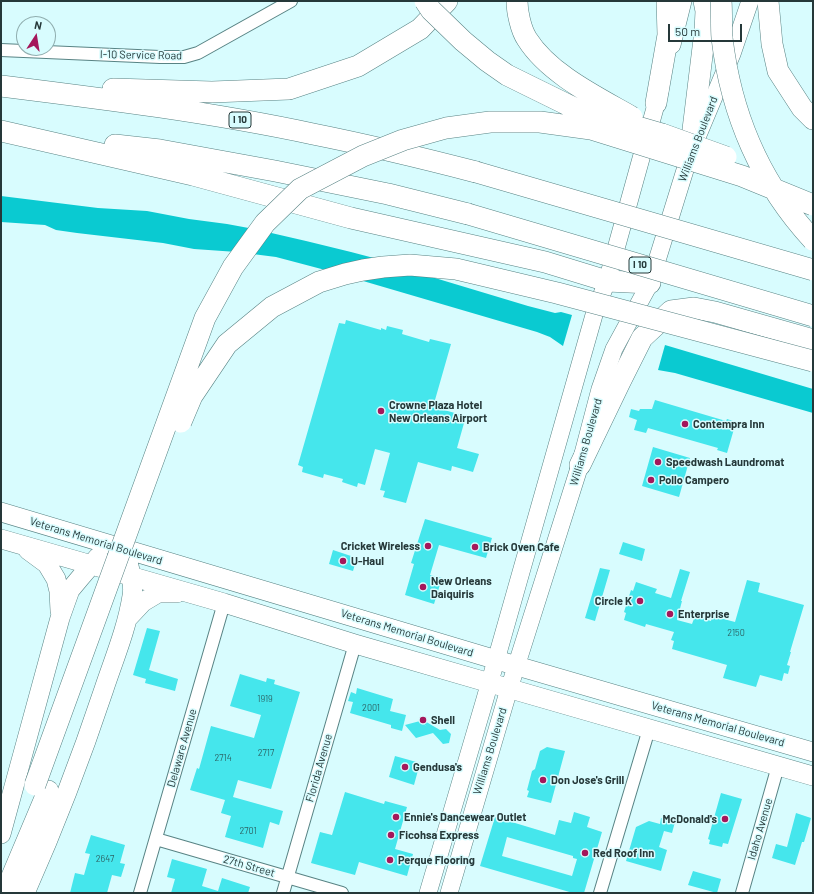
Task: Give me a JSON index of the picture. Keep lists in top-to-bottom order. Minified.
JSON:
{"streets":{"highway":["I 10"],"main road":["Williams Boulevard","Veterans Memorial Boulevard"],"street":["I-10 Service Road","Delaware Avenue","Florida Avenue","Idaho Avenue","27th Street"]},"crossings":[["Williams Boulevard","Veterans Memorial Boulevard"],["Veterans Memorial Boulevard","Delaware Avenue"],["Veterans Memorial Boulevard","Florida Avenue"],["Veterans Memorial Boulevard","Idaho Avenue"],["Delaware Avenue","27th Street"],["Florida Avenue","27th Street"]],"places":["Crowne Plaza Hotel New Orleans Airport","Contempra Inn","Speedwash Laundromat","Pollo Campero","Cricket Wireless","Brick Oven Cafe","U-Haul","New Orleans Daiquiris","Circle K","Enterprise","Shell","Gendusa's","Don Jose's Grill","Ennie's Dancewear Outlet","McDonald's","Ficohsa Express","Red Roof Inn","Perque Flooring"],"house_numbers":["2150","1919","2001","2717","2714","2701","2647"],"scale_bar":"50 m","north":"top"}
